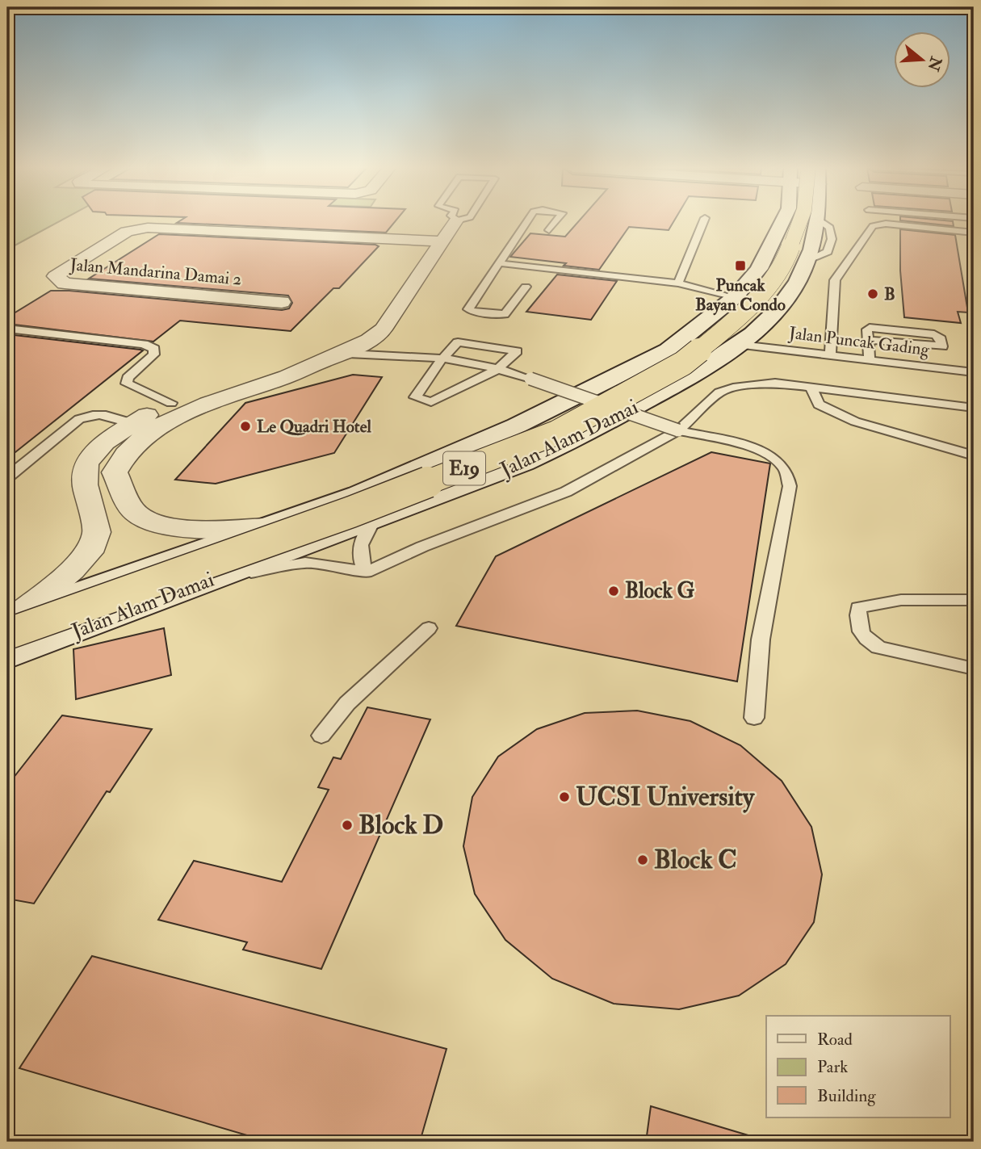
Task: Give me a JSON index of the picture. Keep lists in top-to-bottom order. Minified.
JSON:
{"streets":{"highway":["E19"],"main road":["Jalan Alam Damai"],"street":["Jalan Mandarina Damai 2"],"lane":["Jalan Puncak Gading"]},"crossings":[["Jalan Puncak Gading","Jalan Alam Damai"],["Jalan Alam Damai","E19"]],"places":{"transit":["Puncak Bayan Condo"],"other":["B","Le Quadri Hotel","Block G","UCSI University","Block D","Block C"]},"legend":["Road","Park","Building"],"north":"right"}
